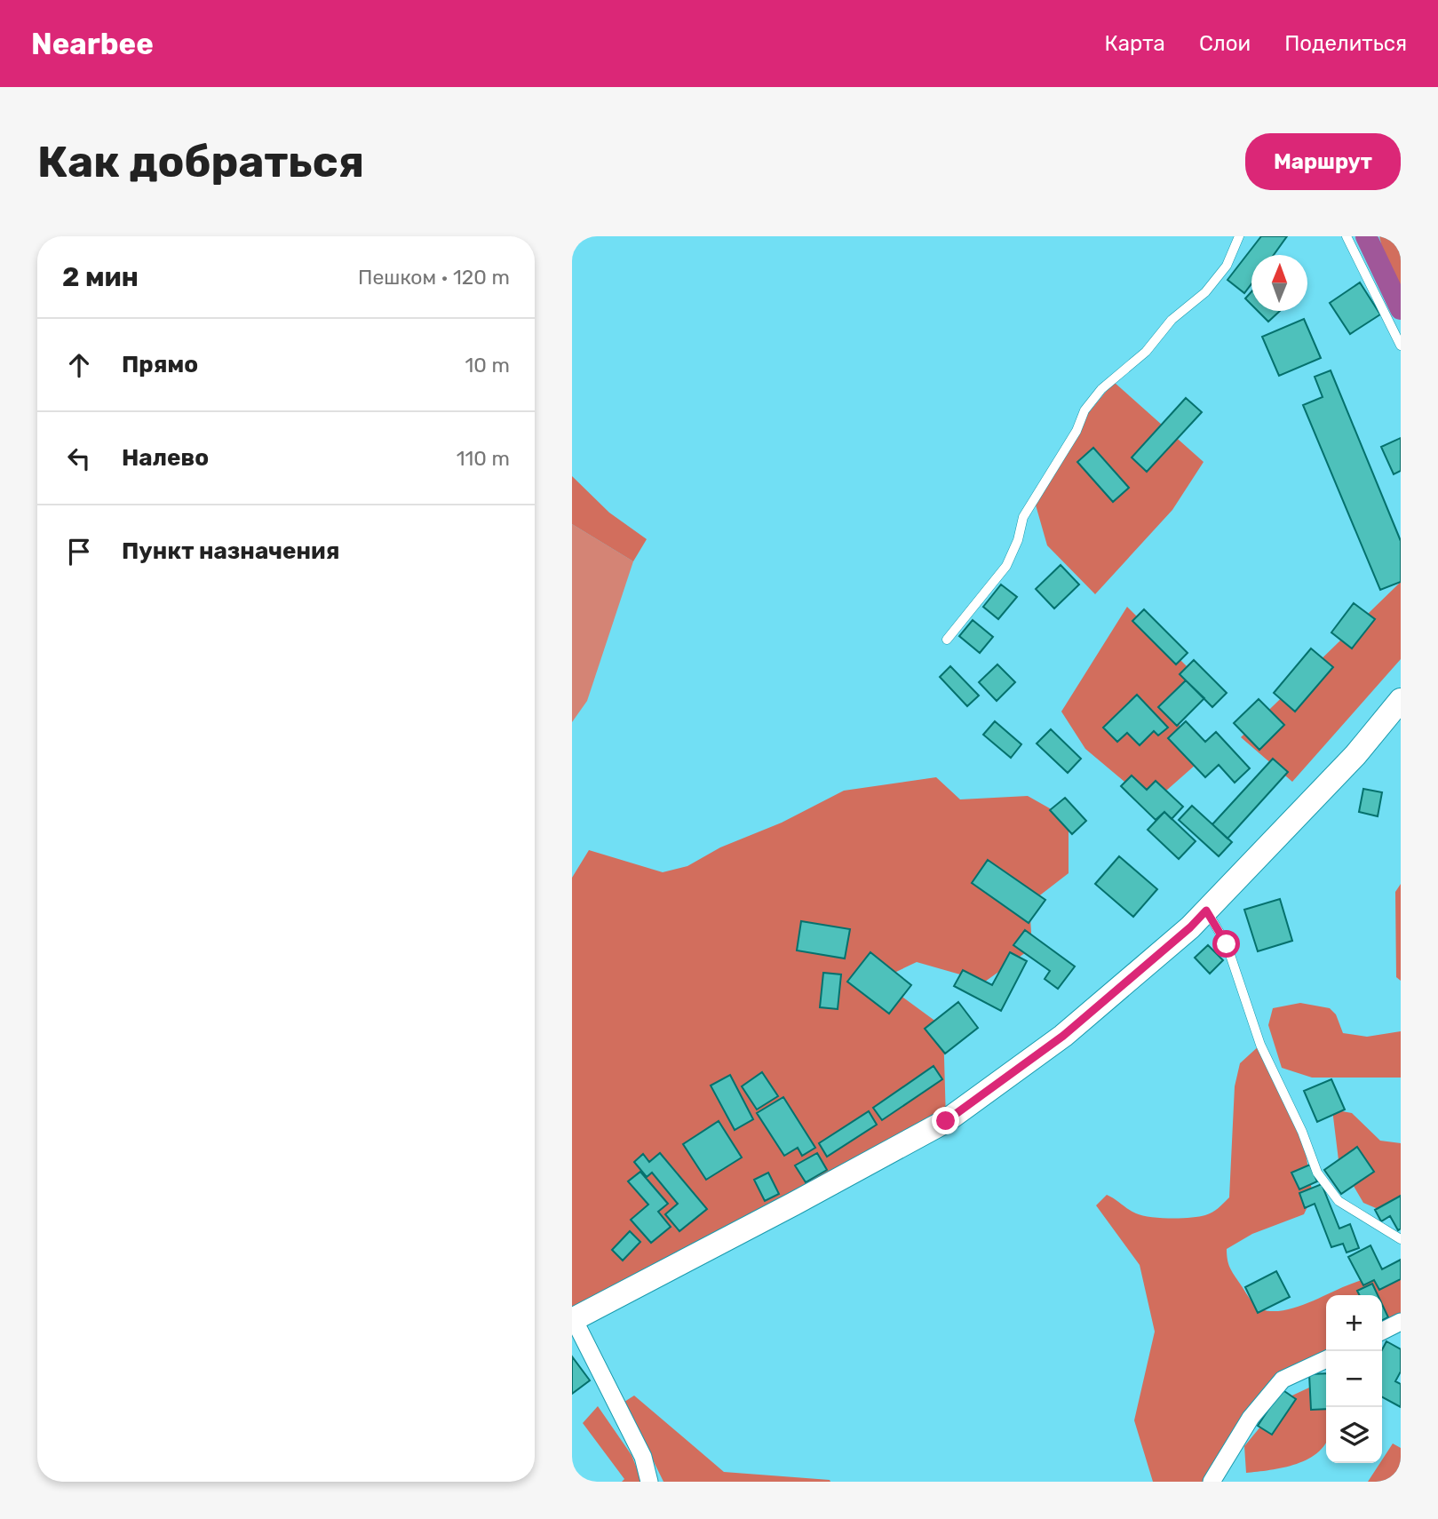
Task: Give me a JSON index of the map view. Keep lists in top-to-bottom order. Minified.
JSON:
{"north":"top","page":{"header":"Nearbee","nav":["Карта","Слои","Поделиться"],"buttons":"Маршрут","title":"Как добраться","heading":["2 мин","Пешком · 120 m"],"list":[["Прямо","10 m"],["Налево","110 m"],"Пункт назначения"],"map_buttons":["+","−"]}}
